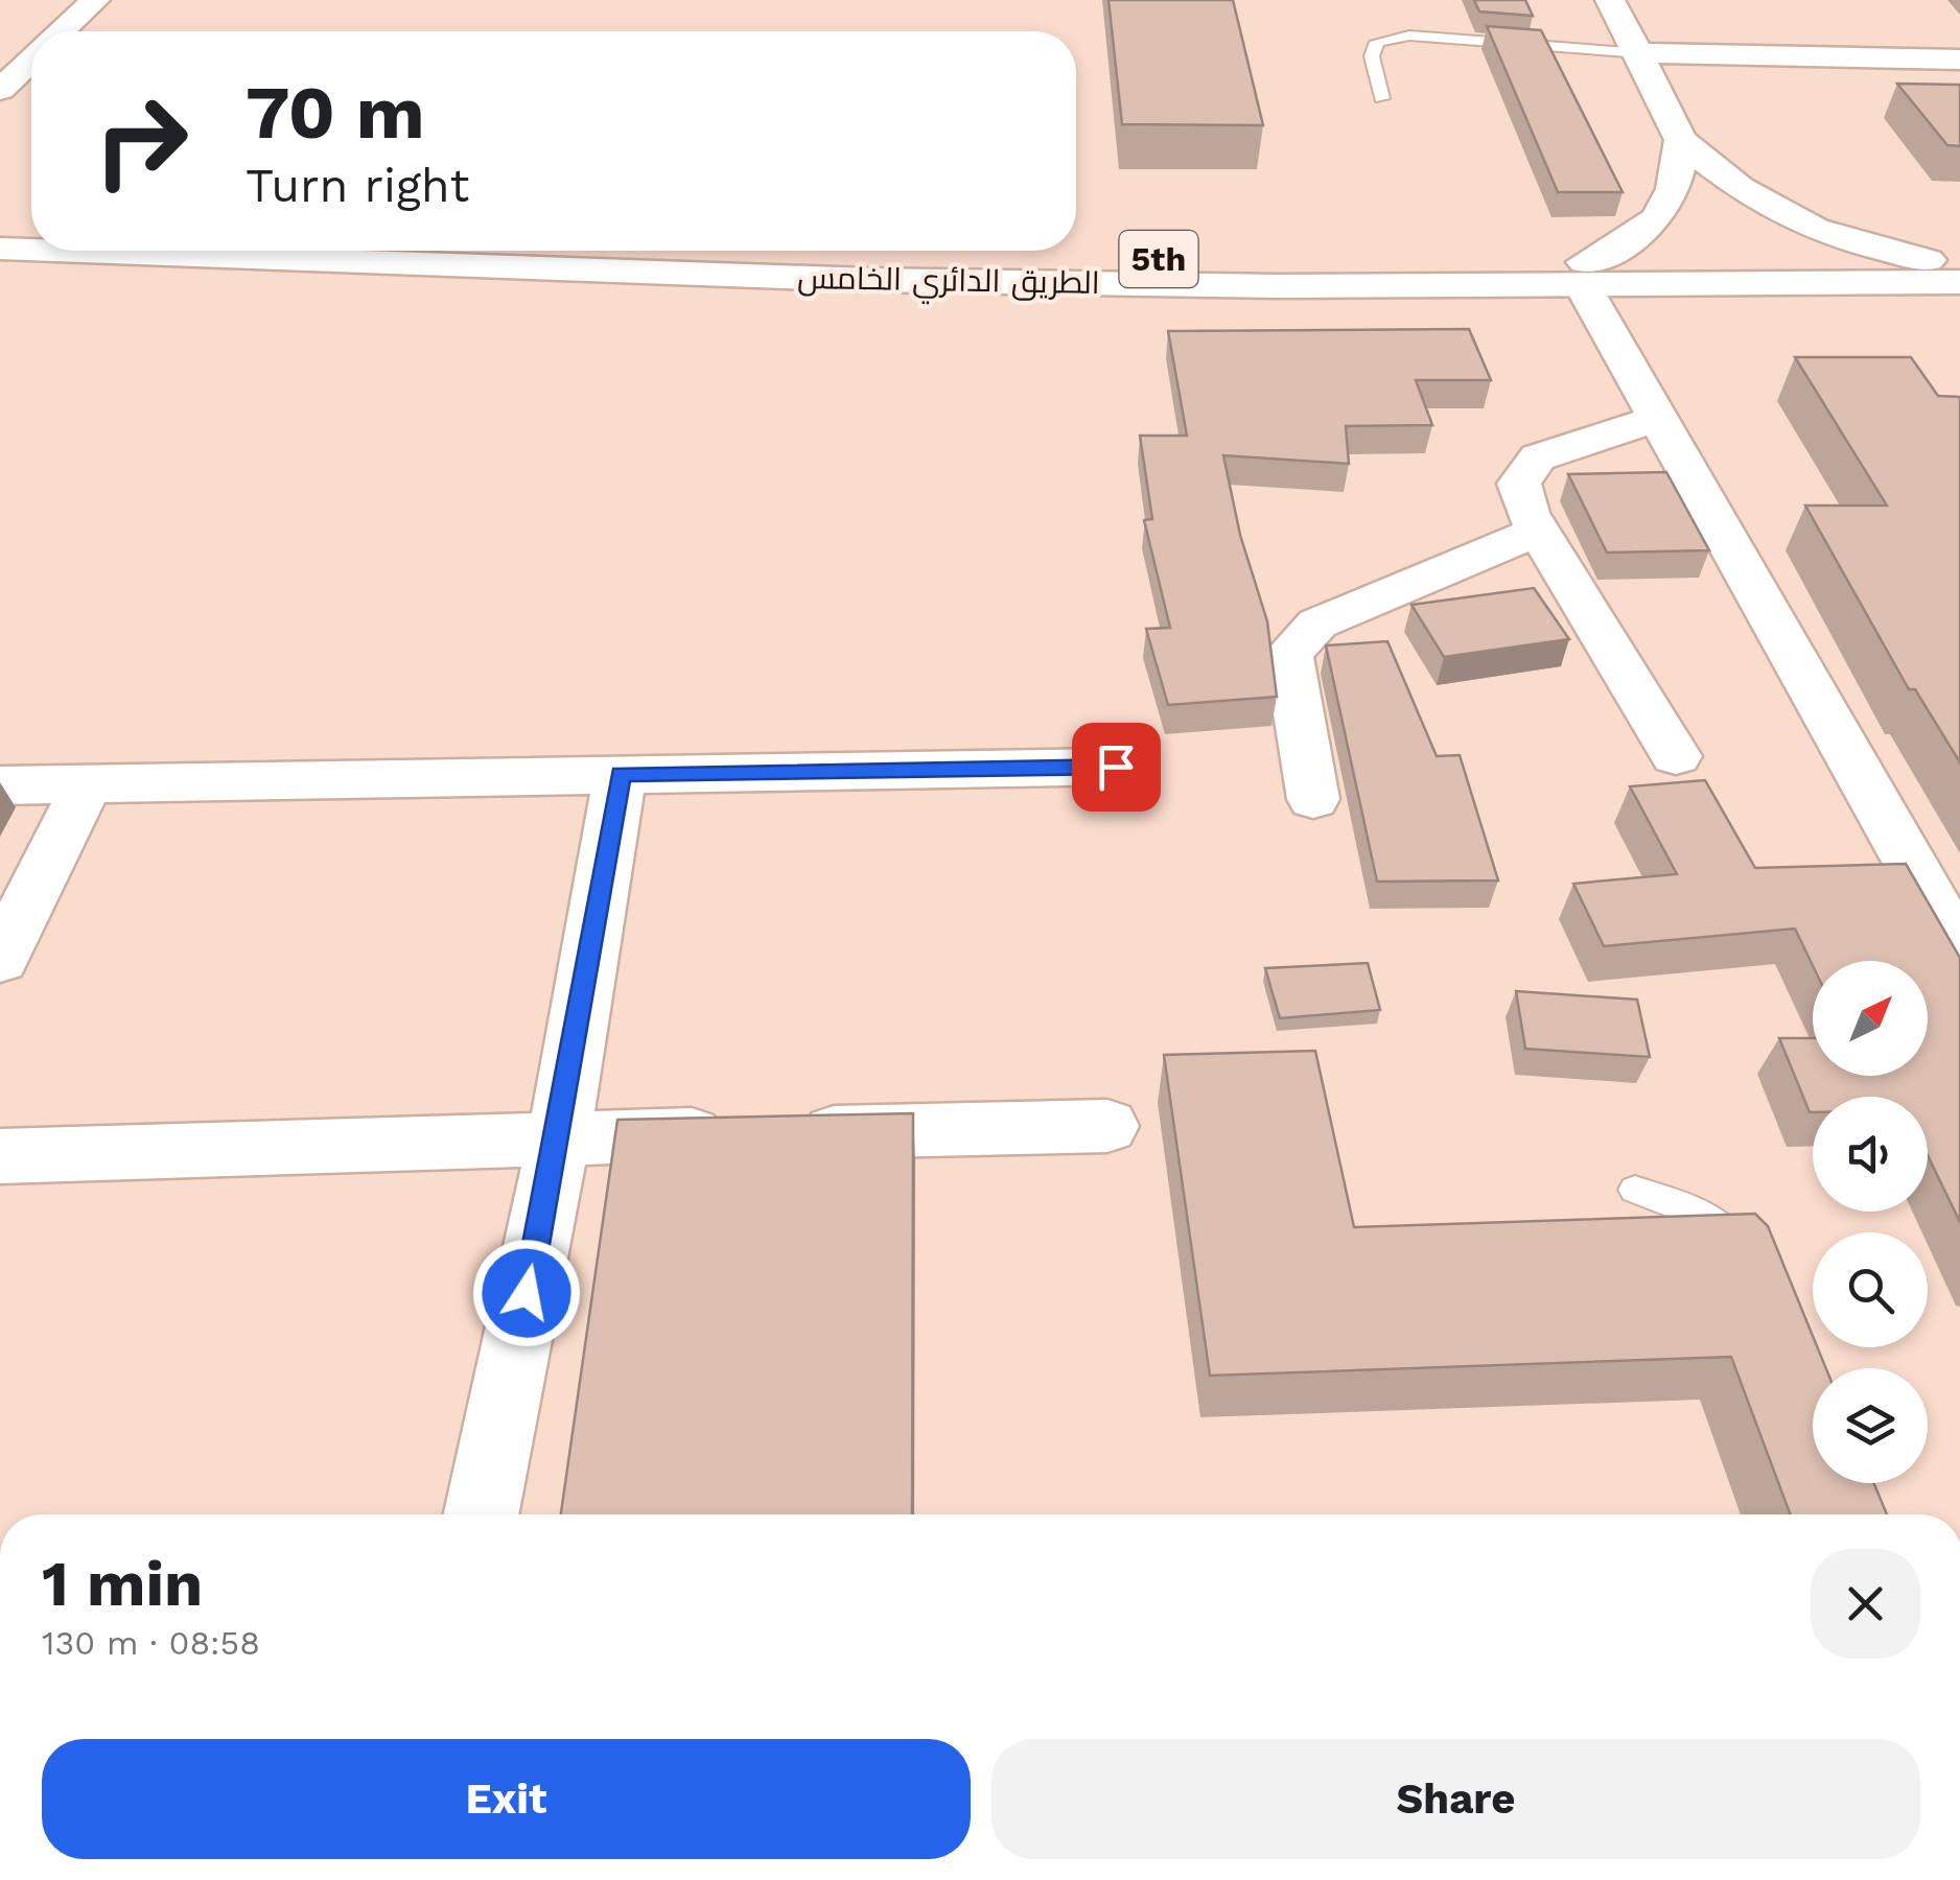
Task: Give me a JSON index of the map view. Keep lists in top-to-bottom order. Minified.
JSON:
{"streets":{"street":["5th","الطريق الدائري الخامس"]},"north":"top right","page":{"turn":["70 m","Turn right"],"heading":["1 min","130 m · 08:58"],"buttons":["Exit","Share"]}}
